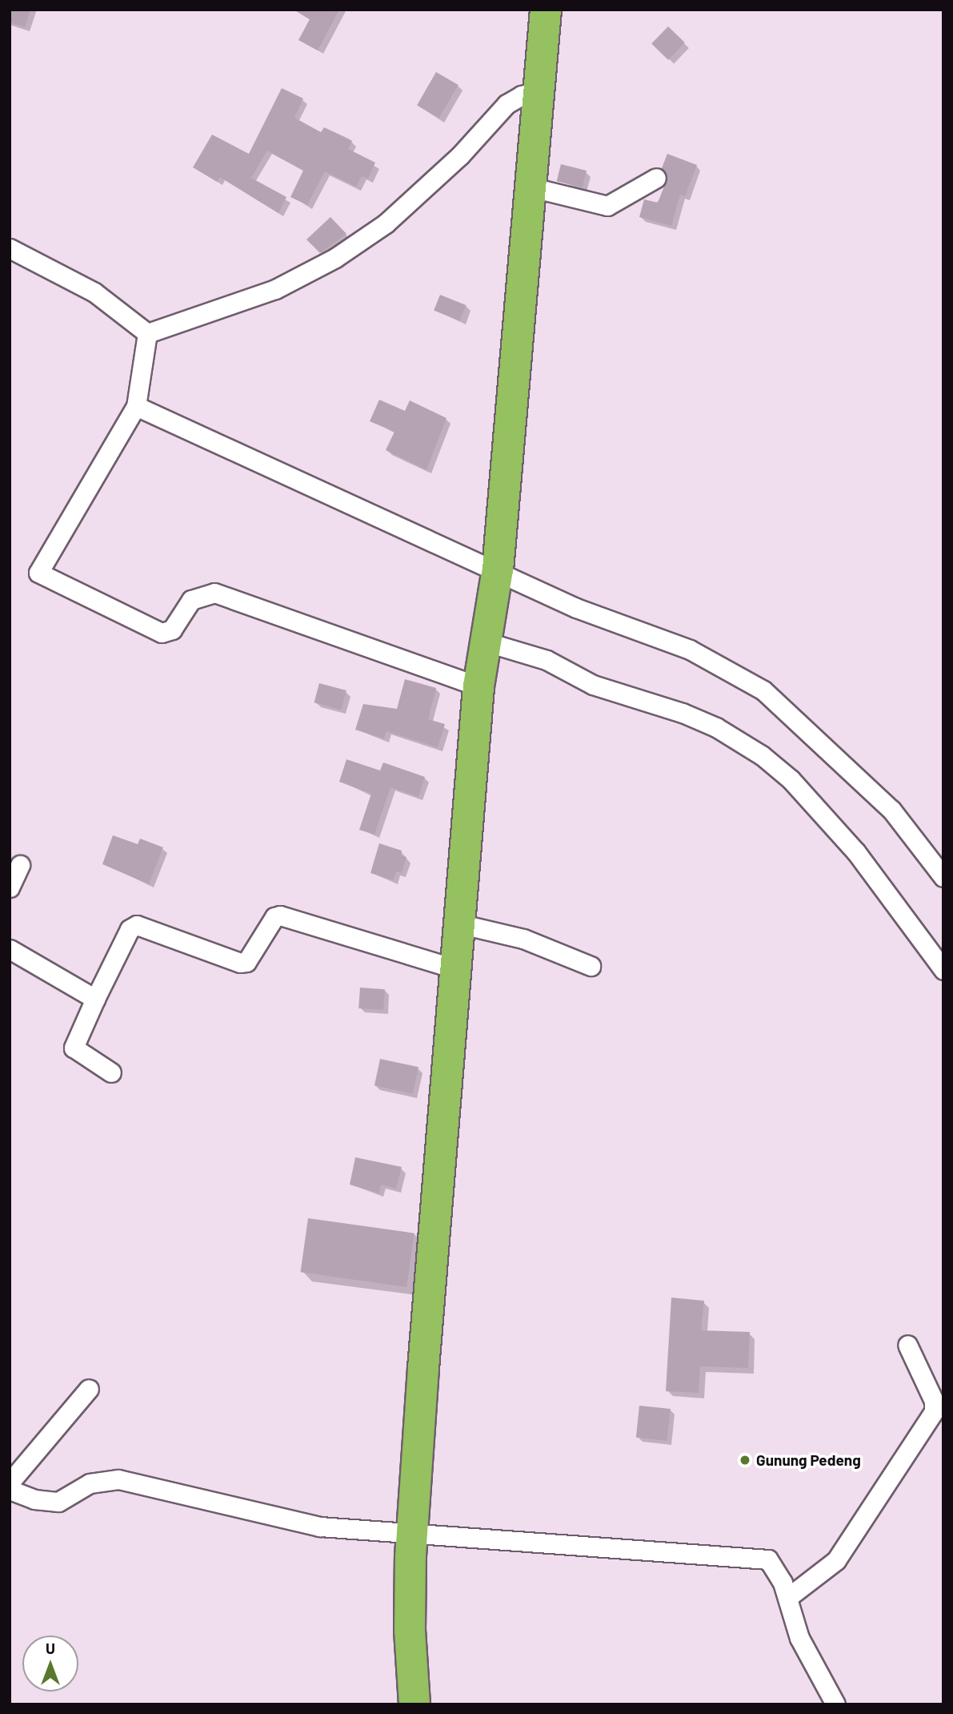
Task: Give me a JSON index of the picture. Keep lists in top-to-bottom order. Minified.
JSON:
{"places":["Gunung Pedeng"],"north":"top"}
